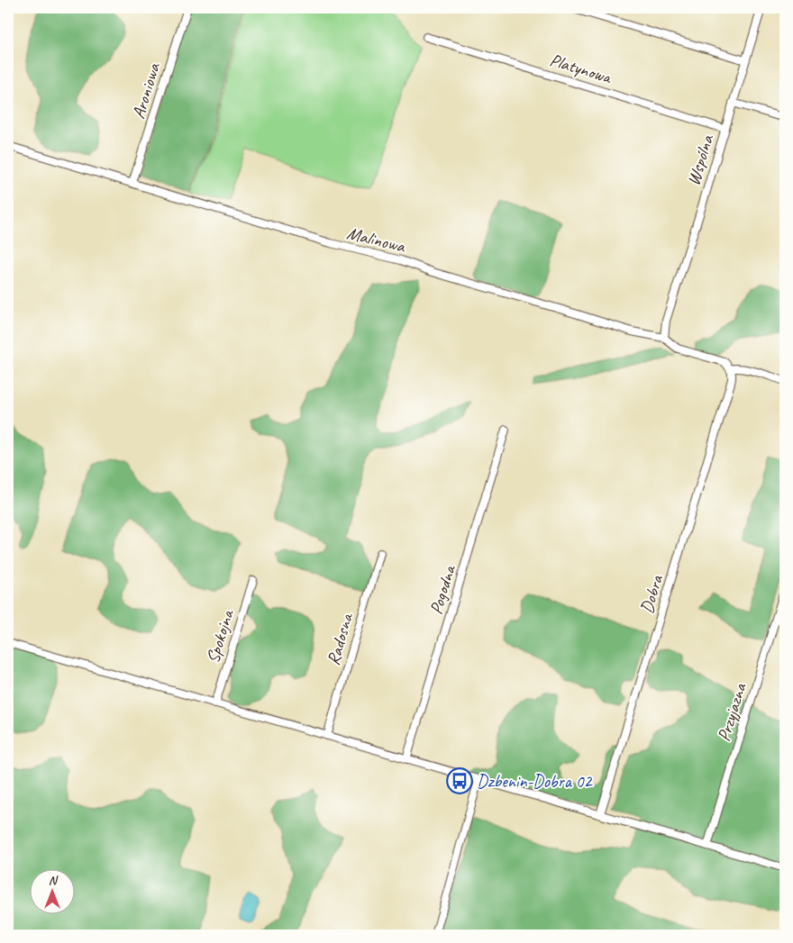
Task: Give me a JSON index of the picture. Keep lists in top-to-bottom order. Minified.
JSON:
{"streets":{"street":["Platynowa","Aroniowa","Wspólna","Malinowa","Pogodna","Dobra","Spokojna","Radosna","Przyjazna"]},"crossings":[["Platynowa","Wspólna"],["Aroniowa","Malinowa"],["Wspólna","Malinowa"],["Malinowa","Dobra"]],"places":{"bus stop":["Dzbenin-Dobra 02"]},"north":"top"}
